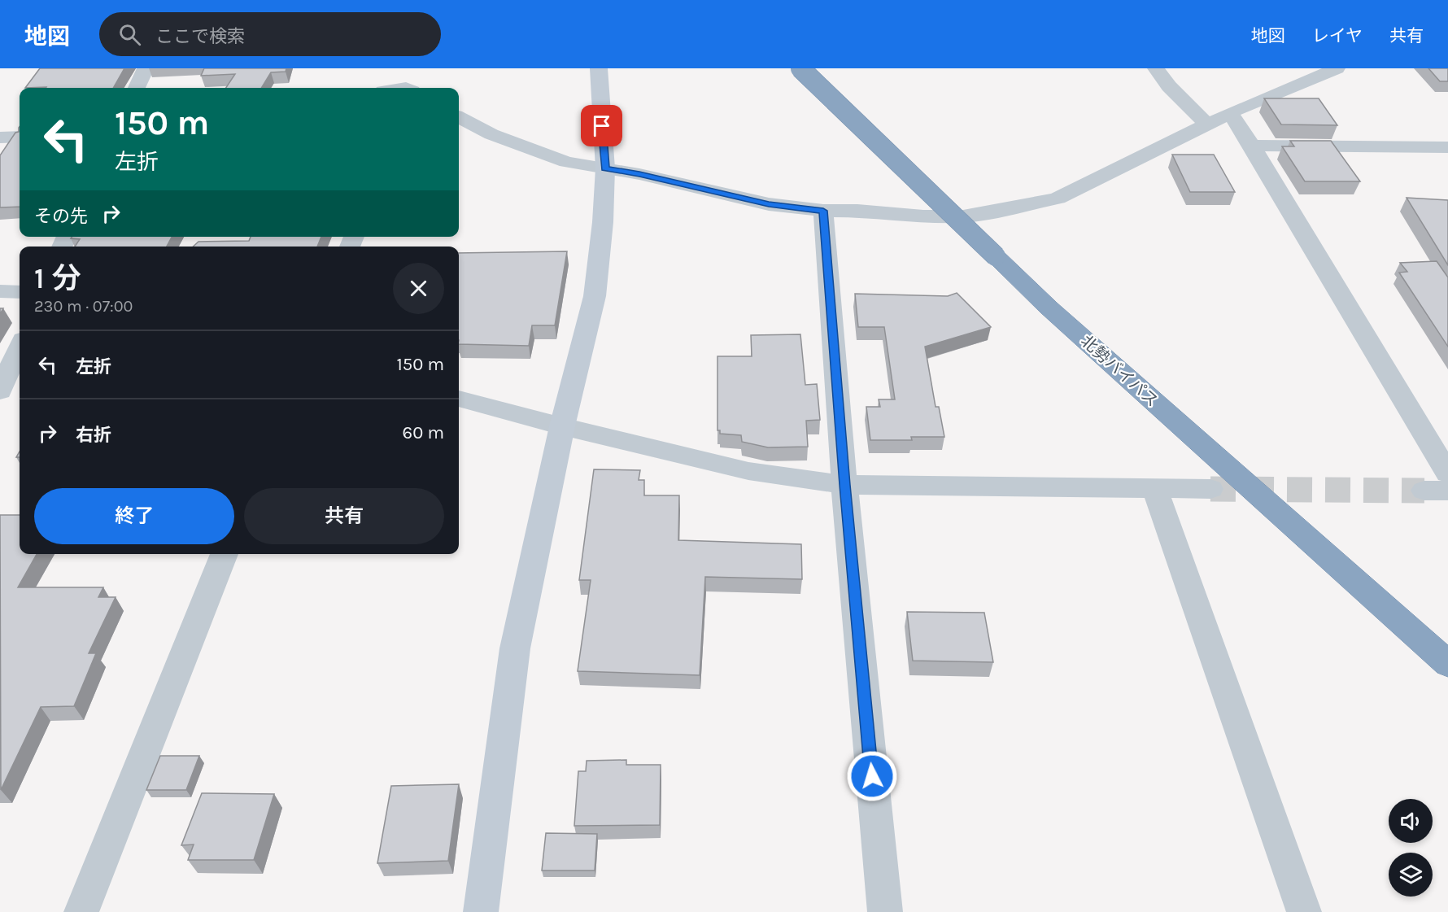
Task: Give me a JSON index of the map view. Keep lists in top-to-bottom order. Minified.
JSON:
{"streets":{"highway":["北勢バイパス"]},"page":{"header":"地図","search":"ここで検索","nav":["地図","レイヤ","共有"],"turn":["150 m","左折"],"then":"その先","heading":["1 分","230 m · 07:00"],"list":[{"name":"左折","value":"150 m"},{"name":"右折","value":"60 m"}],"buttons":["終了","共有"]}}
